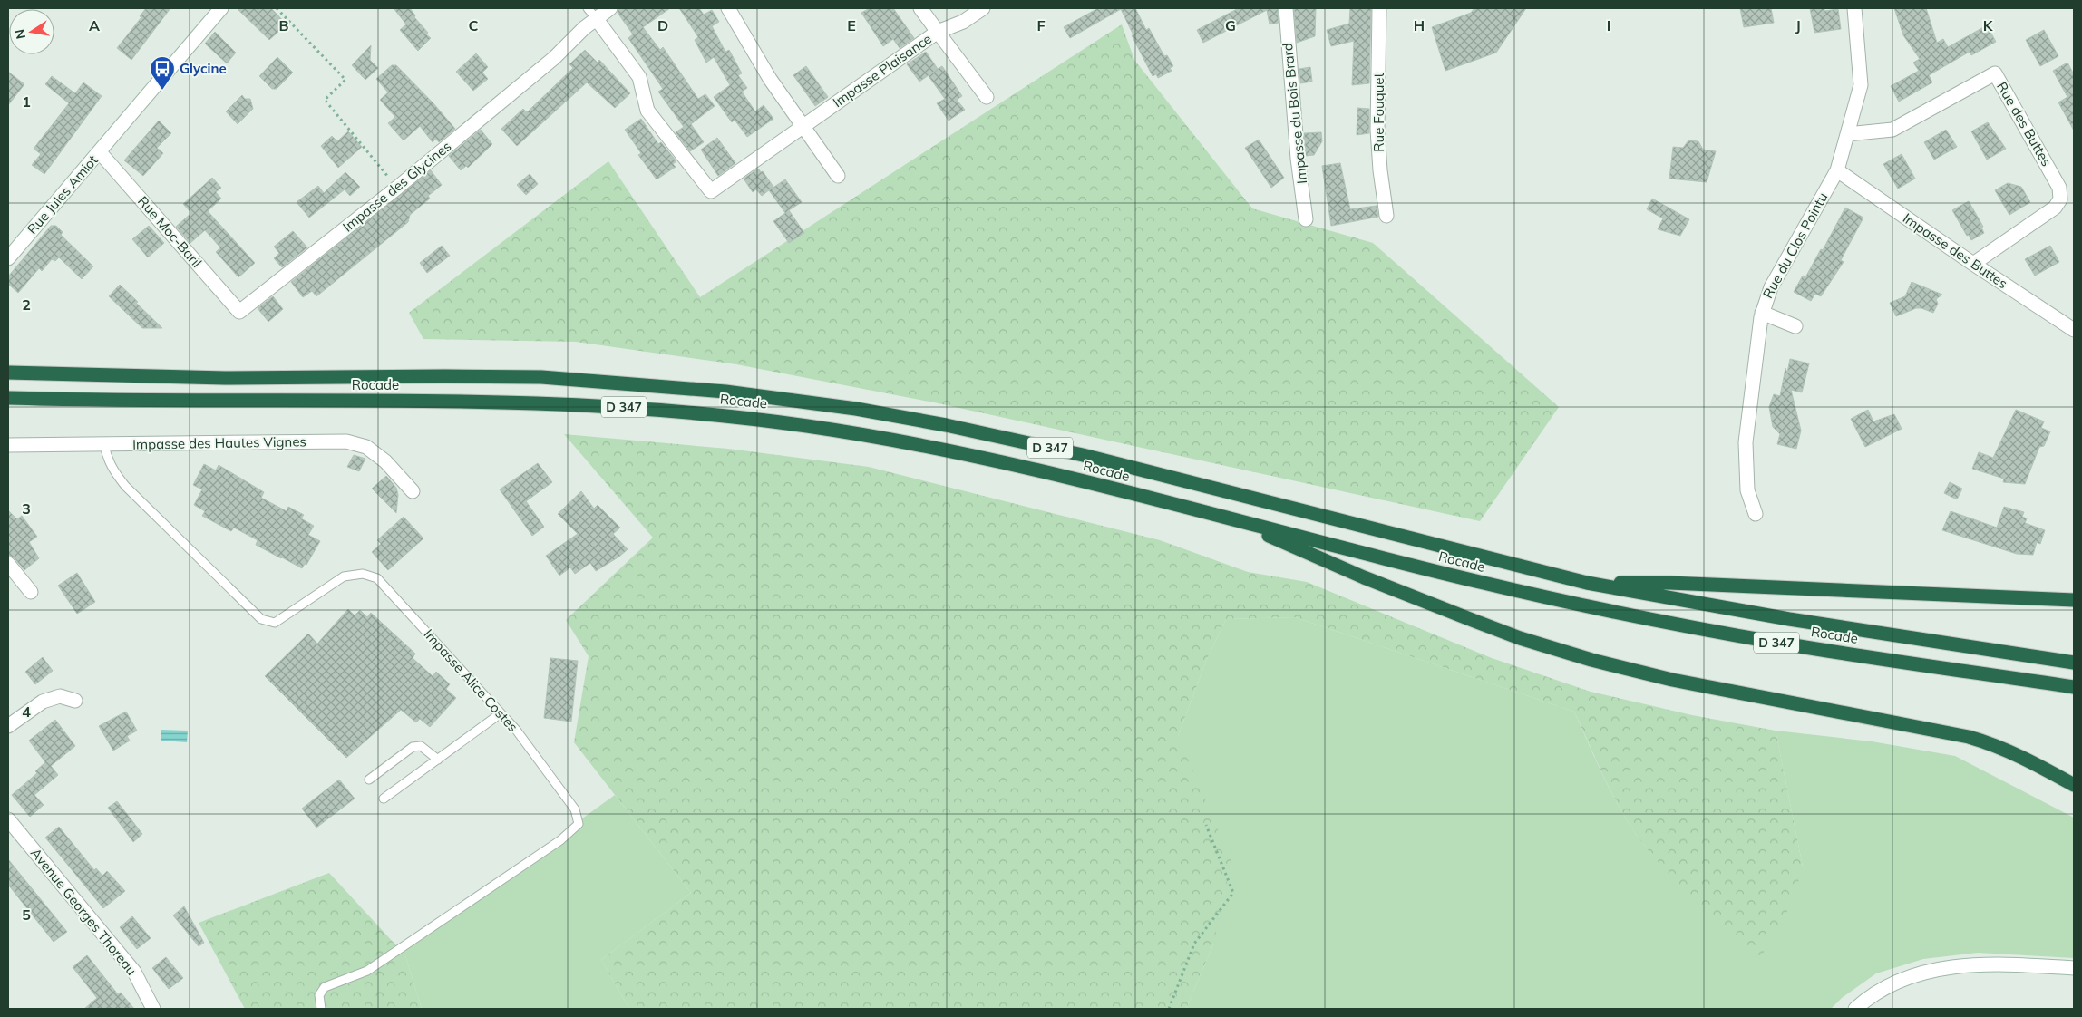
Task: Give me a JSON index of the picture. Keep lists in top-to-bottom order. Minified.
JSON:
{"streets":{"highway":["Rocade","D 347"],"street":["Impasse Plaisance","Rue Fouquet","Impasse du Bois Brard","Rue des Buttes","Impasse des Glycines","Rue Jules Amiot","Rue Moc-Baril","Rue du Clos Pointu","Impasse des Buttes","Impasse des Hautes Vignes","Avenue Georges Thoreau"],"lane":["Impasse Alice Costes"]},"crossings":[["Impasse Plaisance","Impasse des Glycines"],["Rue des Buttes","Rue du Clos Pointu"],["Rue des Buttes","Impasse des Buttes"],["Impasse des Glycines","Rue Moc-Baril"],["Rue Jules Amiot","Rue Moc-Baril"],["Rue du Clos Pointu","Impasse des Buttes"],["Impasse des Hautes Vignes","Impasse Alice Costes"]],"places":{"bus stop":["Glycine"]},"north":"left","grid":{"columns":["A","B","C","D","E","F","G","H","I","J","K"],"rows":["1","2","3","4","5"]}}
